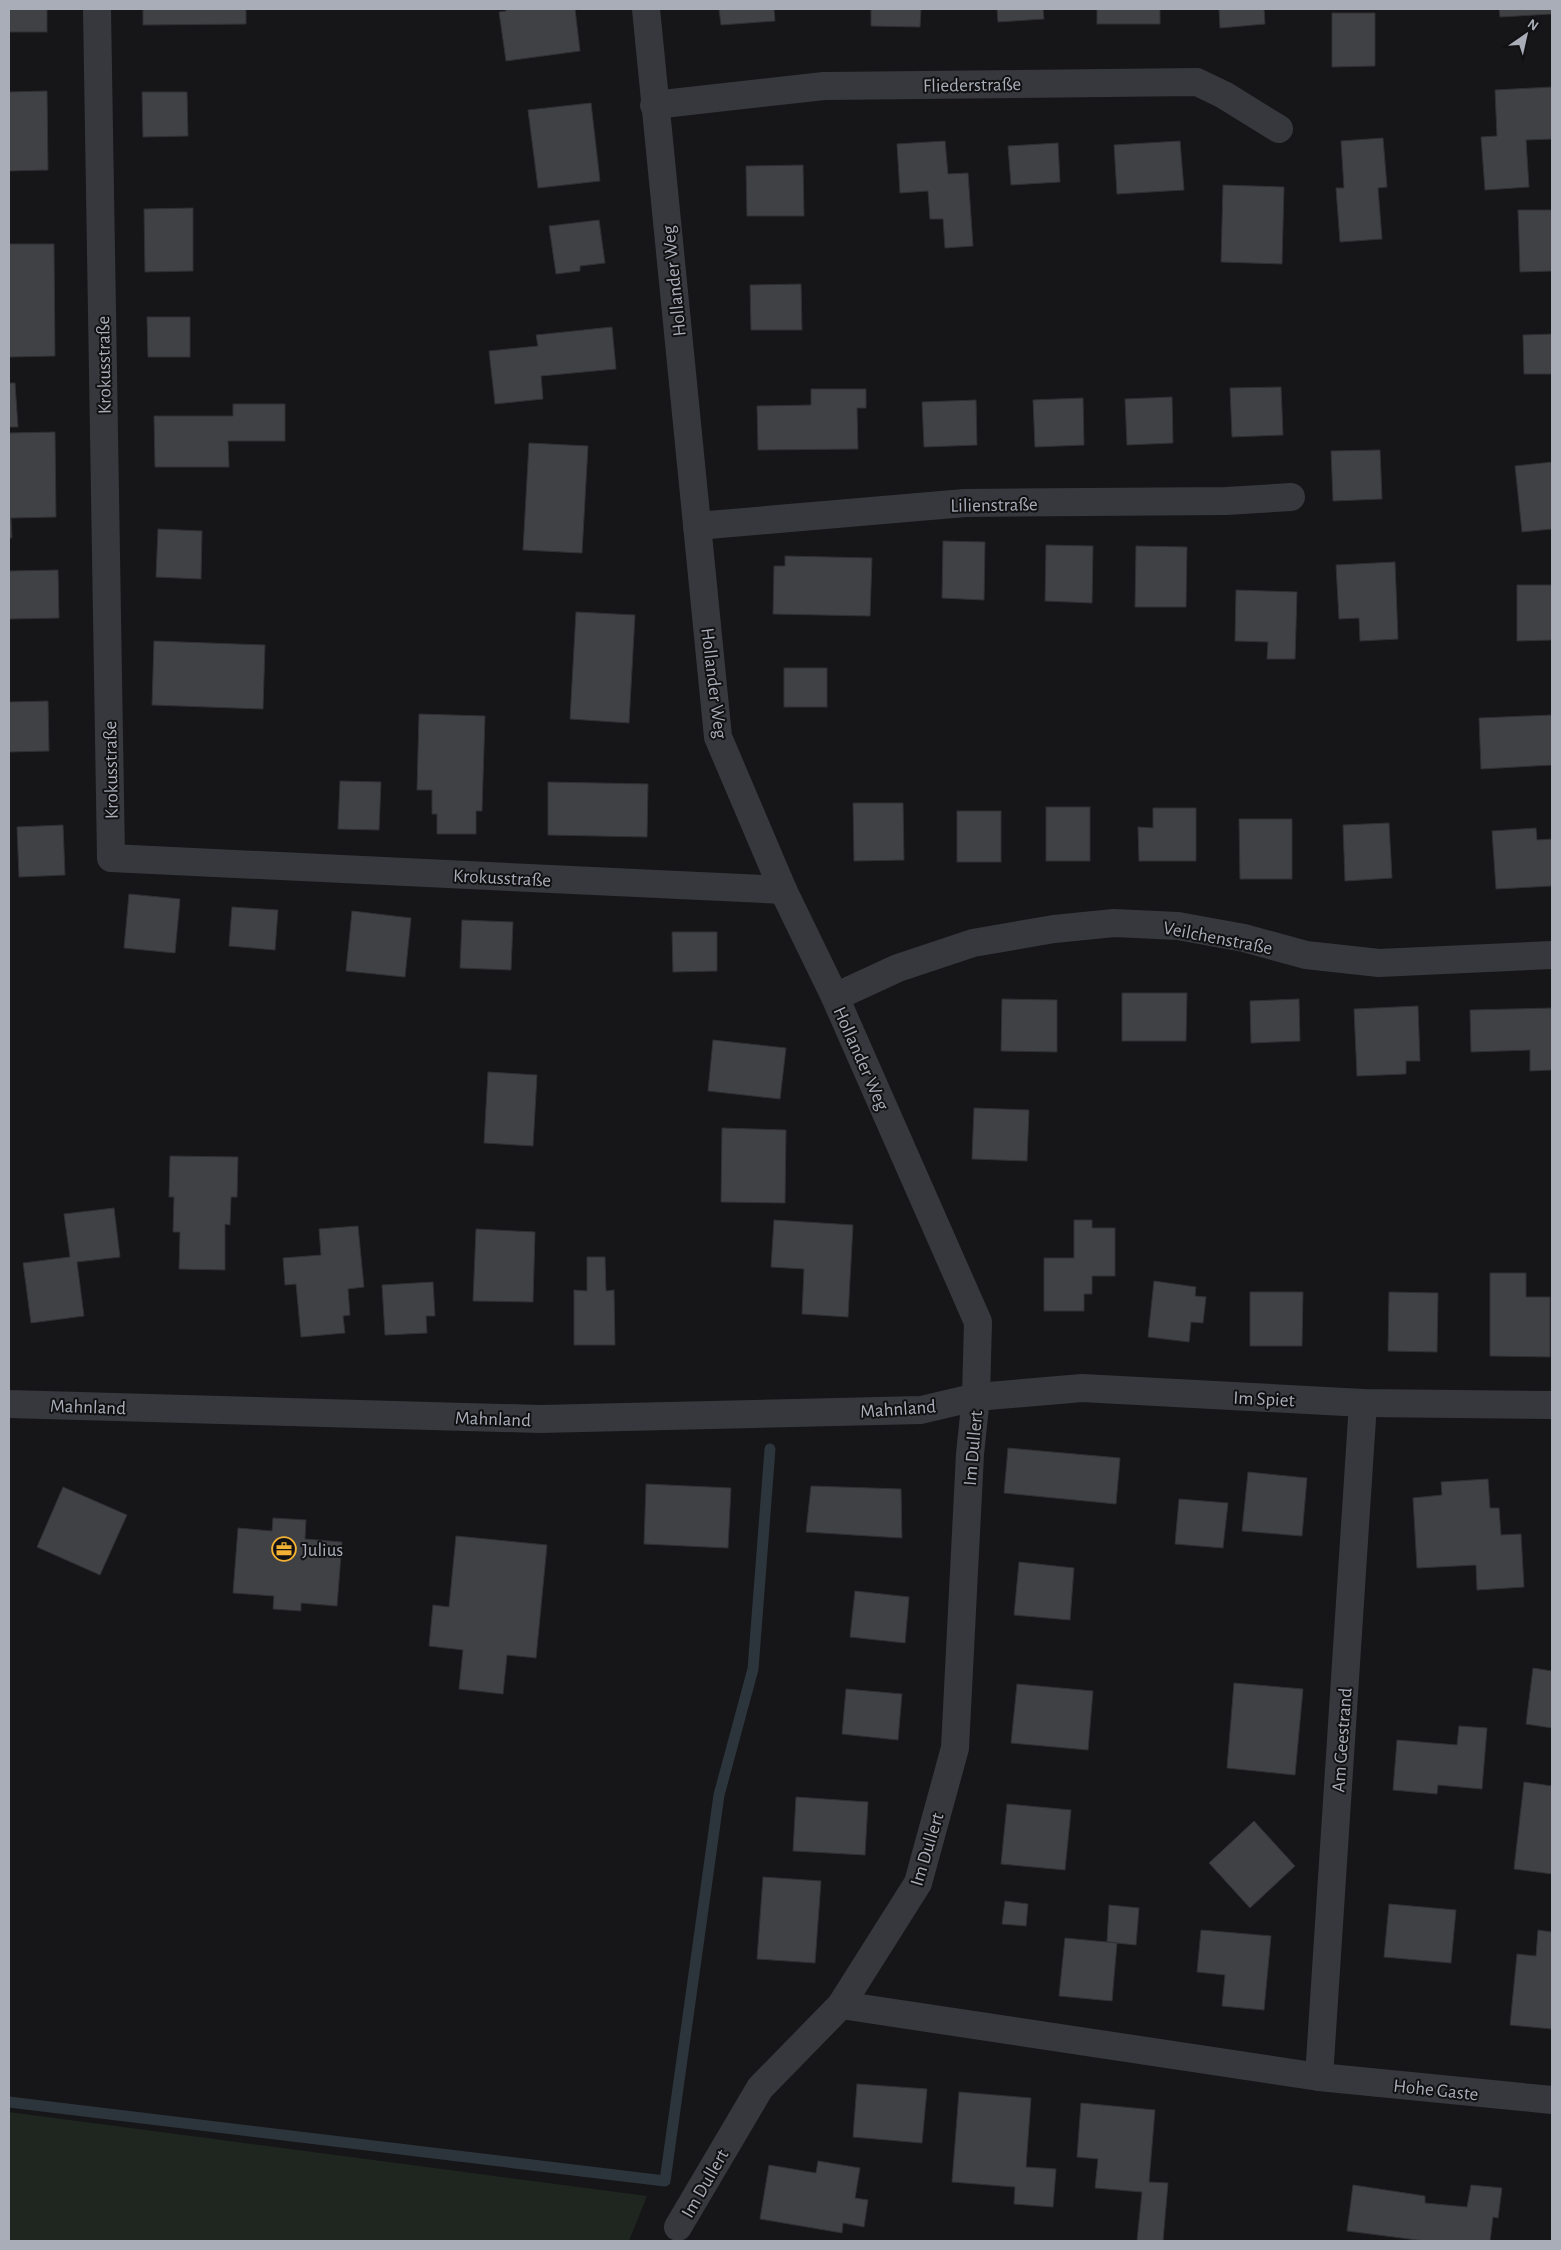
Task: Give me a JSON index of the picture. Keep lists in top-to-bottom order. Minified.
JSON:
{"streets":{"street":["Fliederstraße","Hollander Weg","Krokusstraße","Lilienstraße","Veilchenstraße","Im Spiet","Mahnland","Im Dullert","Am Geestrand","Hohe Gaste"]},"crossings":[["Fliederstraße","Hollander Weg"],["Hollander Weg","Krokusstraße"],["Hollander Weg","Lilienstraße"],["Hollander Weg","Veilchenstraße"],["Hollander Weg","Im Spiet"],["Hollander Weg","Mahnland"],["Hollander Weg","Im Dullert"],["Im Spiet","Mahnland"],["Im Spiet","Im Dullert"],["Im Spiet","Am Geestrand"],["Mahnland","Im Dullert"],["Im Dullert","Hohe Gaste"],["Am Geestrand","Hohe Gaste"]],"places":{"office":["Julius"]},"north":"top right"}
